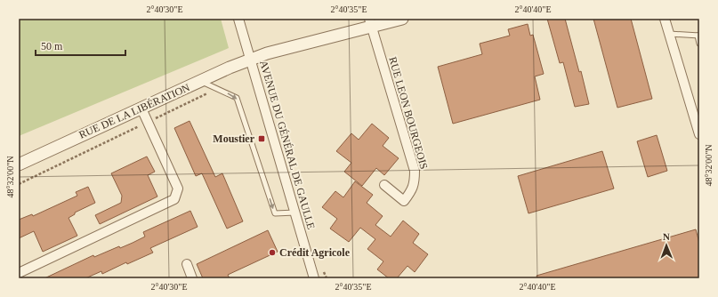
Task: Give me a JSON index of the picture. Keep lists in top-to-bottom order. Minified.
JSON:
{"streets":{"street":["RUE DE LA LIBÉRATION","RUE LEON BOURGEOIS","AVENUE DU GÉNÉRAL DE GAULLE"]},"crossings":[["RUE DE LA LIBÉRATION","RUE LEON BOURGEOIS"],["RUE DE LA LIBÉRATION","AVENUE DU GÉNÉRAL DE GAULLE"]],"places":{"transit":["Moustier"],"other":["Crédit Agricole"]},"scale_bar":"50 m","north":"top","coordinates":["2°40'30\"E","2°40'35\"E","2°40'40\"E","48°32'00\"N"]}
